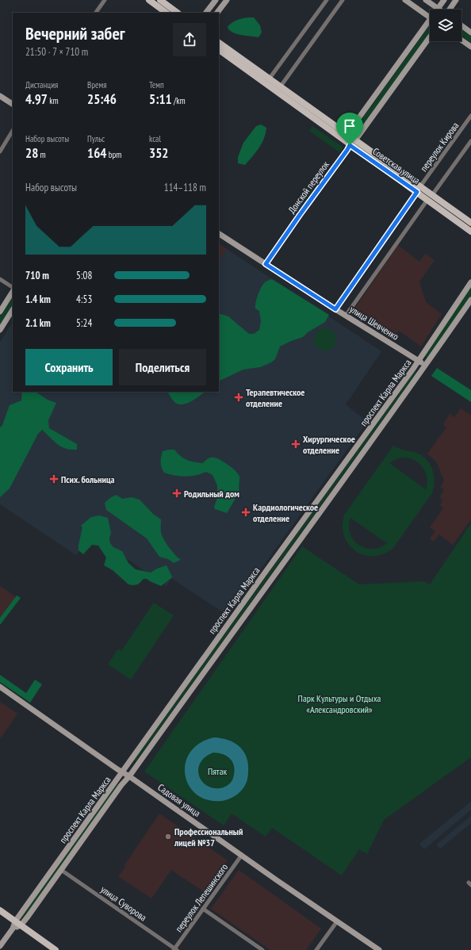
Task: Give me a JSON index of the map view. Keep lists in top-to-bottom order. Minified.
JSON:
{"streets":{"main road":["Советская улица","Донской переулок","улица Шевченко","проспект Карла Маркса","Садовая улица"],"street":["переулок Кирова","переулок Лепешинского","улица Суворова"]},"crossings":[["переулок Кирова","Советская улица"],["переулок Кирова","улица Шевченко"],["Советская улица","Донской переулок"],["Донской переулок","улица Шевченко"],["улица Шевченко","проспект Карла Маркса"],["проспект Карла Маркса","Садовая улица"],["проспект Карла Маркса","улица Суворова"],["Садовая улица","переулок Лепешинского"],["переулок Лепешинского","улица Суворова"]],"parks":["Парк Культуры и Отдыха «Александровский»","Пятак"],"places":{"health":["Терапевтическое отделение","Хирургическое отделение","Псих. больница","Родильный дом","Кардиологическое отделение"],"other":["Профессиональный лицей №37"]},"page":{"heading":["Вечерний забег","21:50 · 7 × 710 m"],"stats":[["Дистанция","4.97 km"],["Время","25:46"],["Темп","5:11 /km"],["Набор высоты","28 m"],["Пульс","164 bpm"],["kcal","352"]],"chart":["Набор высоты","114–118 m"],"list":[{"name":"710 m","note":"5:08"},{"name":"1.4 km","note":"4:53"},{"name":"2.1 km","note":"5:24"}],"buttons":["Сохранить","Поделиться"]}}
